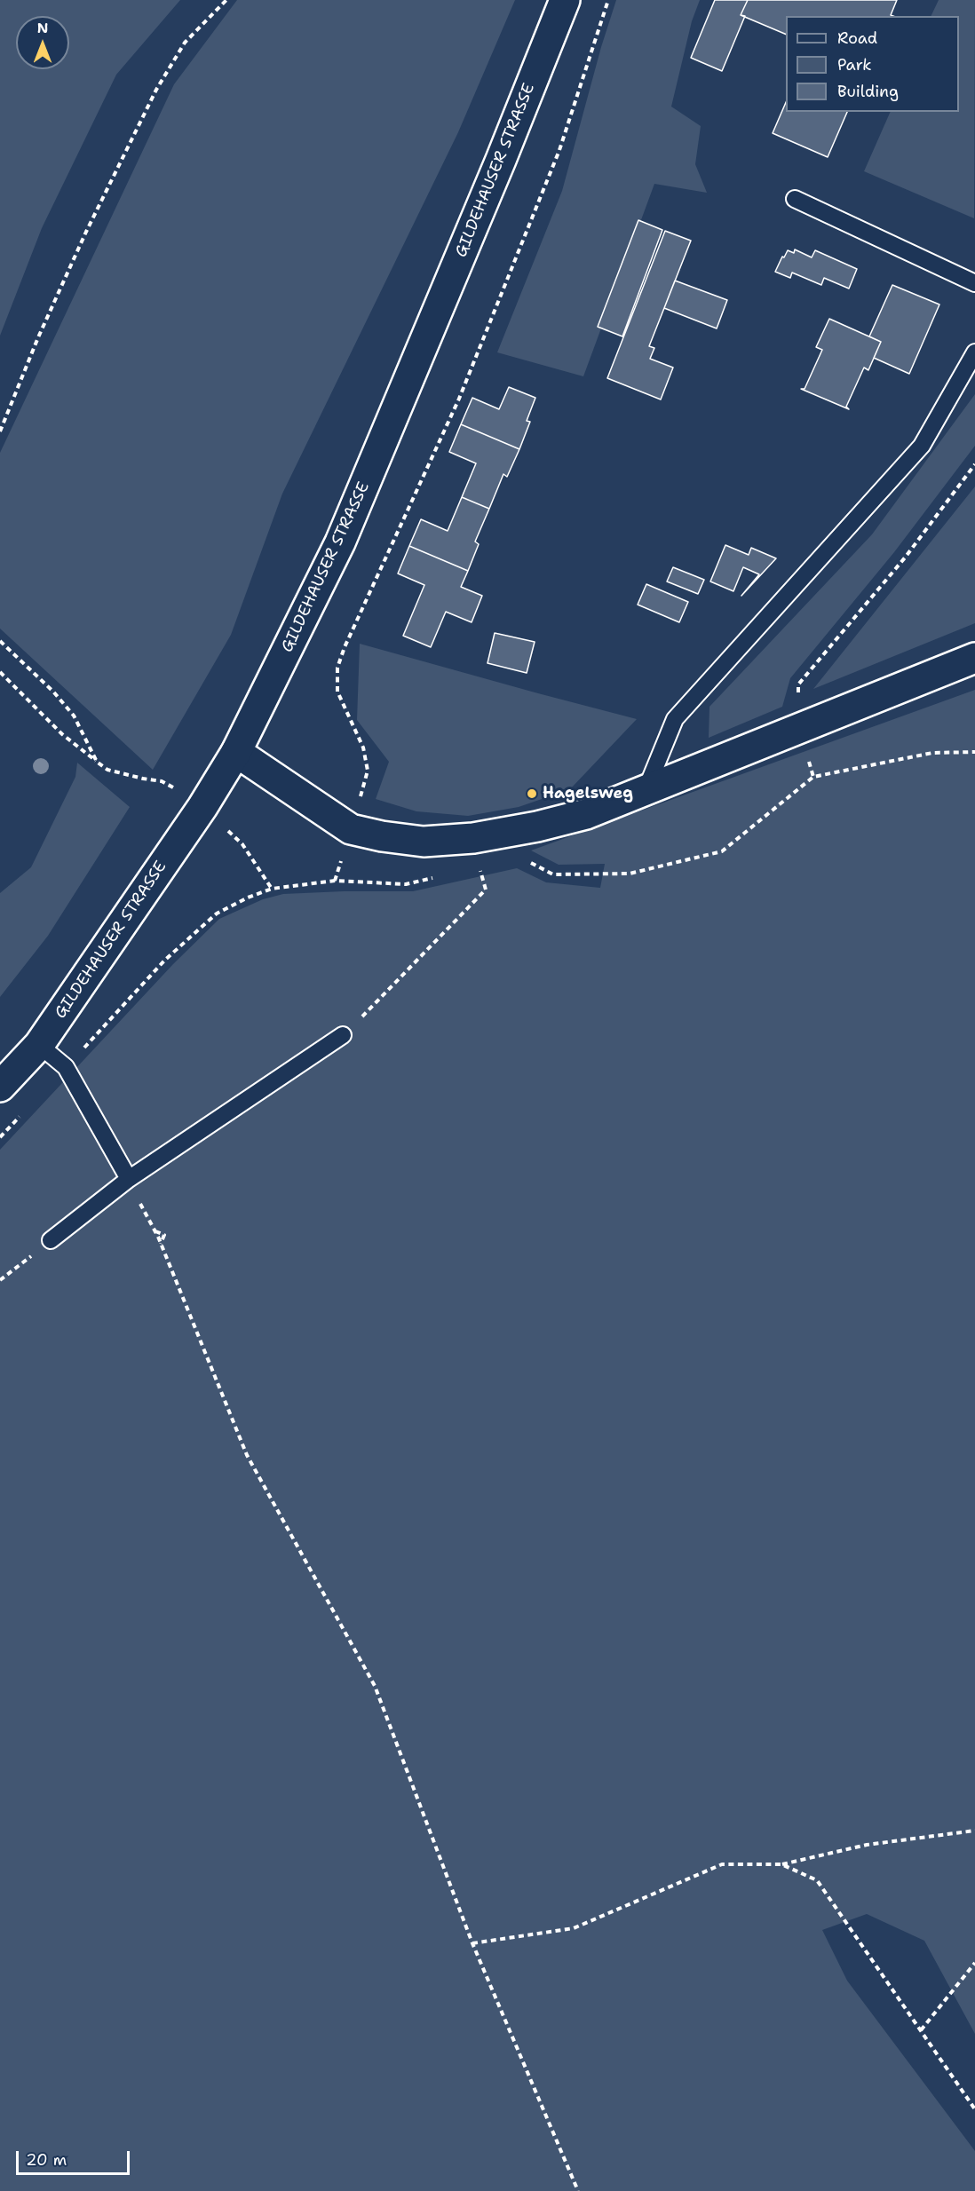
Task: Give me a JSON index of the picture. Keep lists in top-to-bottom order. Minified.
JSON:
{"streets":{"main road":["GILDEHAUSER STRASSE"]},"places":["Hagelsweg"],"legend":["Road","Park","Building"],"scale_bar":"20 m","north":"top"}
